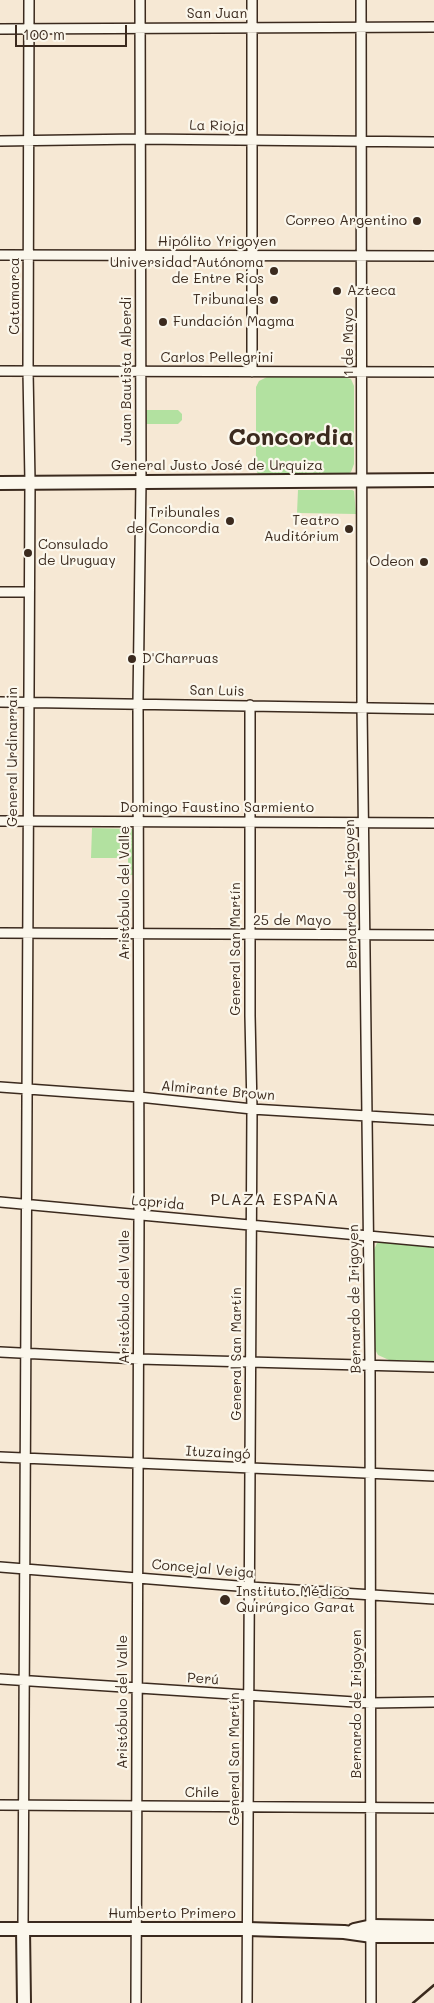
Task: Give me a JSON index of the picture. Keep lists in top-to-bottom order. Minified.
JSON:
{"streets":{"street":["San Juan","La Rioja","Hipólito Yrigoyen","Catamarca","1 de Mayo","Carlos Pellegrini","Juan Bautista Alberdi","General Justo José de Urquiza","San Luis","General Urdinarrain","Domingo Faustino Sarmiento","Aristóbulo del Valle","Bernardo de Irigoyen","25 de Mayo","General San Martín","Almirante Brown","Laprida","Ituzaingó","Concejal Veiga","Perú","Chile","Humberto Primero"]},"crossings":[["San Juan","Catamarca"],["San Juan","1 de Mayo"],["San Juan","Juan Bautista Alberdi"],["La Rioja","Catamarca"],["La Rioja","1 de Mayo"],["La Rioja","Juan Bautista Alberdi"],["Hipólito Yrigoyen","Catamarca"],["Hipólito Yrigoyen","1 de Mayo"],["Hipólito Yrigoyen","Juan Bautista Alberdi"],["Catamarca","Carlos Pellegrini"],["Catamarca","General Justo José de Urquiza"],["Catamarca","General Urdinarrain"],["1 de Mayo","Carlos Pellegrini"],["1 de Mayo","General Justo José de Urquiza"],["1 de Mayo","Bernardo de Irigoyen"],["Carlos Pellegrini","Juan Bautista Alberdi"],["Juan Bautista Alberdi","General Justo José de Urquiza"],["Juan Bautista Alberdi","Aristóbulo del Valle"],["San Luis","General Urdinarrain"],["San Luis","Aristóbulo del Valle"],["San Luis","Bernardo de Irigoyen"],["San Luis","General San Martín"],["General Urdinarrain","Domingo Faustino Sarmiento"],["General Urdinarrain","25 de Mayo"],["General Urdinarrain","Almirante Brown"],["General Urdinarrain","Laprida"],["General Urdinarrain","Ituzaingó"],["General Urdinarrain","Concejal Veiga"],["General Urdinarrain","Perú"],["General Urdinarrain","Chile"],["General Urdinarrain","Humberto Primero"],["Domingo Faustino Sarmiento","Aristóbulo del Valle"],["Domingo Faustino Sarmiento","Bernardo de Irigoyen"],["Domingo Faustino Sarmiento","General San Martín"],["Aristóbulo del Valle","25 de Mayo"],["Aristóbulo del Valle","Almirante Brown"],["Aristóbulo del Valle","Laprida"],["Aristóbulo del Valle","Ituzaingó"],["Aristóbulo del Valle","Concejal Veiga"],["Aristóbulo del Valle","Perú"],["Aristóbulo del Valle","Chile"],["Aristóbulo del Valle","Humberto Primero"],["Bernardo de Irigoyen","25 de Mayo"],["Bernardo de Irigoyen","Almirante Brown"],["Bernardo de Irigoyen","Laprida"],["Bernardo de Irigoyen","Ituzaingó"],["Bernardo de Irigoyen","Concejal Veiga"],["Bernardo de Irigoyen","Perú"],["Bernardo de Irigoyen","Chile"],["Bernardo de Irigoyen","Humberto Primero"],["25 de Mayo","General San Martín"],["General San Martín","Almirante Brown"],["General San Martín","Laprida"],["General San Martín","Ituzaingó"],["General San Martín","Concejal Veiga"],["General San Martín","Perú"],["General San Martín","Chile"],["General San Martín","Humberto Primero"]],"districts":["Concordia","PLAZA ESPAÑA"],"places":["Correo Argentino","Universidad Autónoma de Entre Ríos","Azteca","Tribunales","Fundación Magma","Tribunales de Concordia","Teatro Auditórium","Consulado de Uruguay","Odeon","D'Charruas","Instituto Médico Quirúrgico Garat"],"scale_bar":"100 m"}
